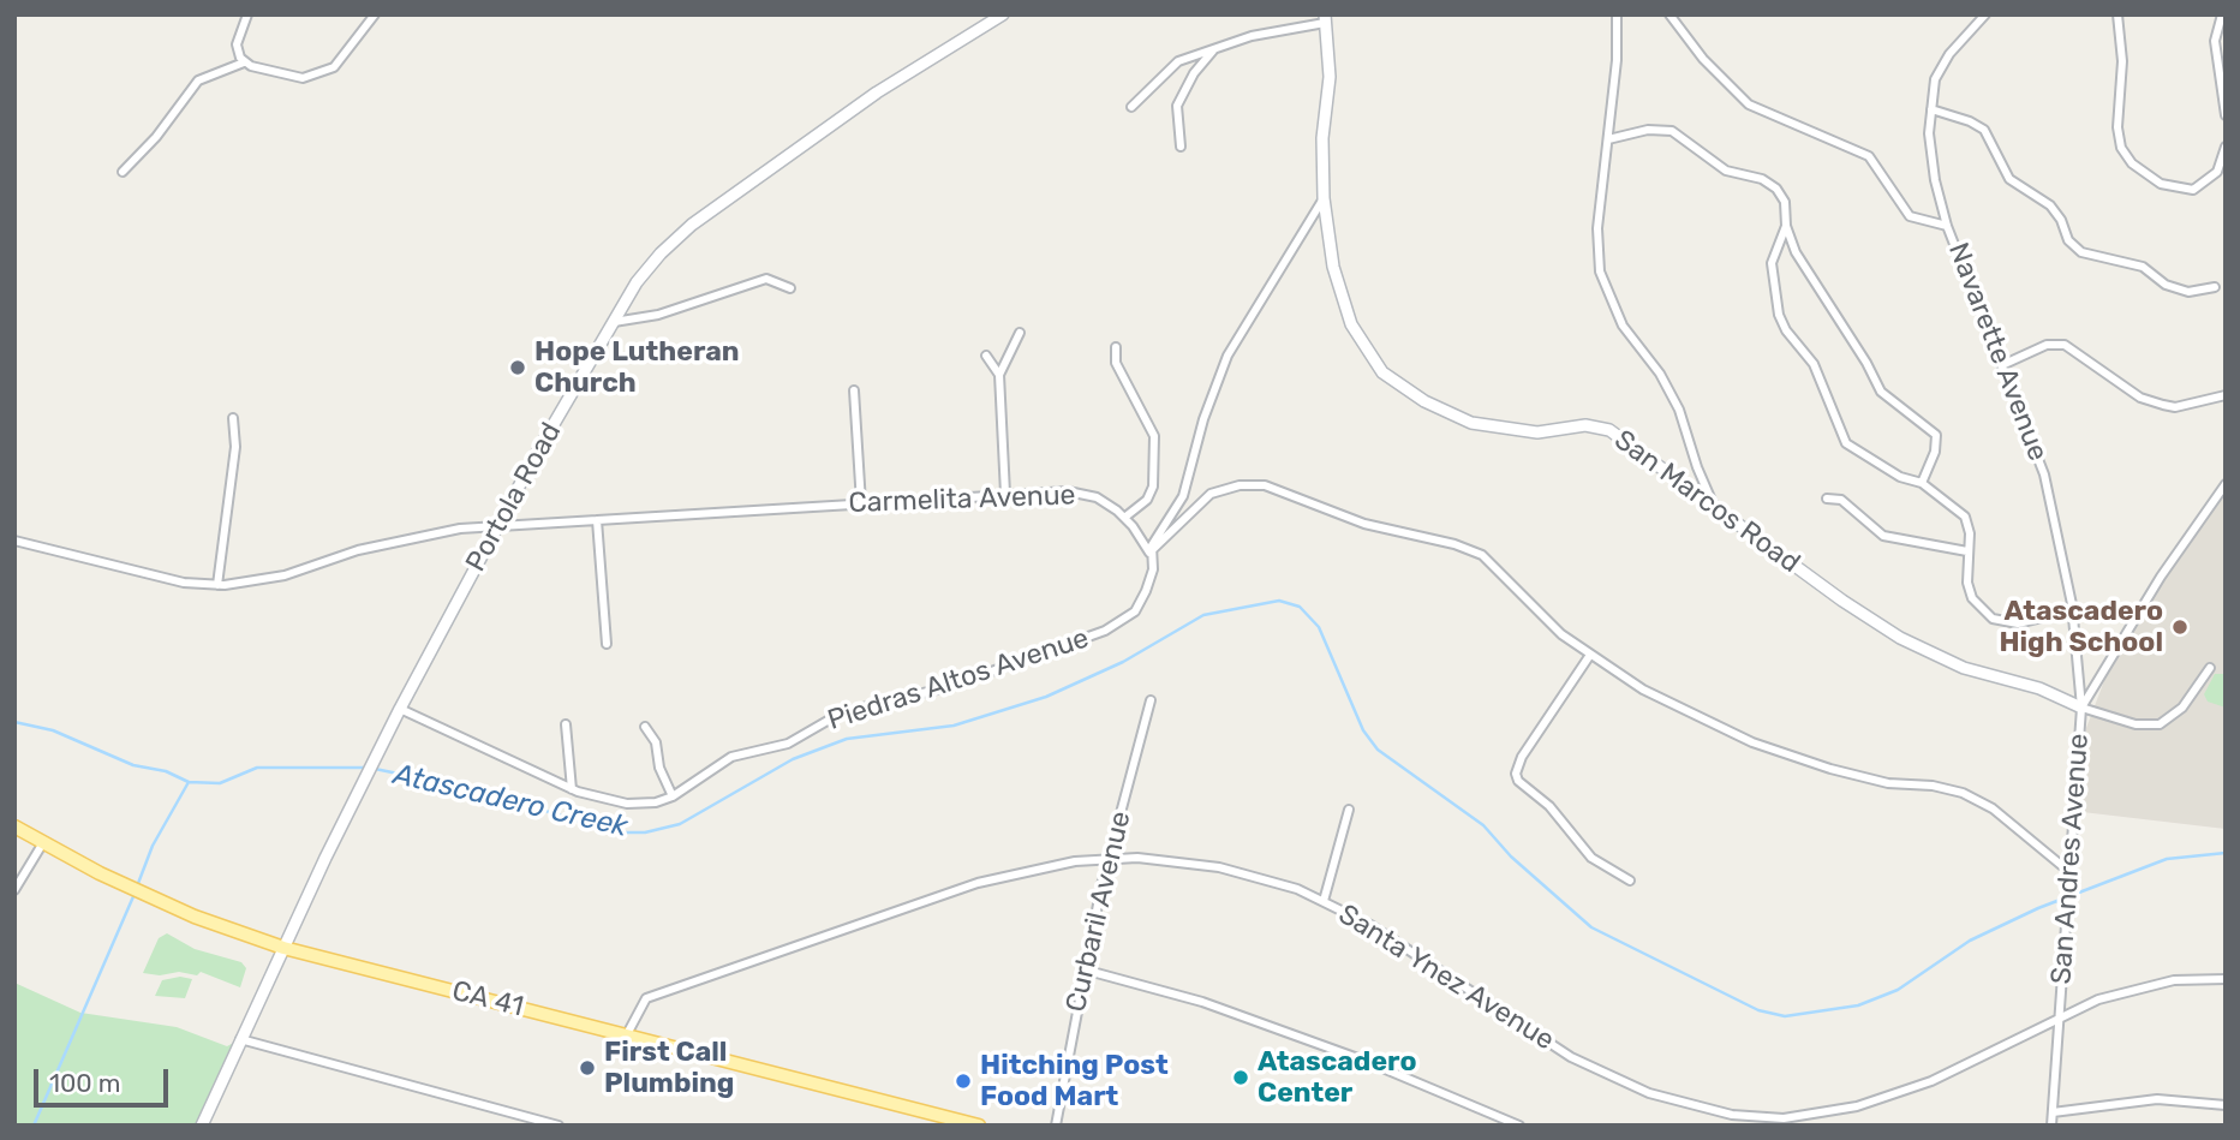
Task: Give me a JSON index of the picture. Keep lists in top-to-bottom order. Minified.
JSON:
{"streets":{"main road":["CA 41"],"street":["Navarette Avenue","Portola Road","Carmelita Avenue","San Marcos Road","Piedras Altos Avenue","San Andres Avenue","Curbaril Avenue","Santa Ynez Avenue"]},"crossings":[["Navarette Avenue","San Marcos Road"],["Navarette Avenue","San Andres Avenue"],["Portola Road","Carmelita Avenue"],["Portola Road","Piedras Altos Avenue"],["Portola Road","CA 41"],["Carmelita Avenue","Piedras Altos Avenue"],["San Marcos Road","San Andres Avenue"],["San Andres Avenue","Santa Ynez Avenue"],["Curbaril Avenue","Santa Ynez Avenue"],["Santa Ynez Avenue","CA 41"]],"water":["Atascadero Creek"],"places":["Hope Lutheran Church","Atascadero High School","First Call Plumbing","Atascadero Center","Hitching Post Food Mart"],"scale_bar":"100 m"}
